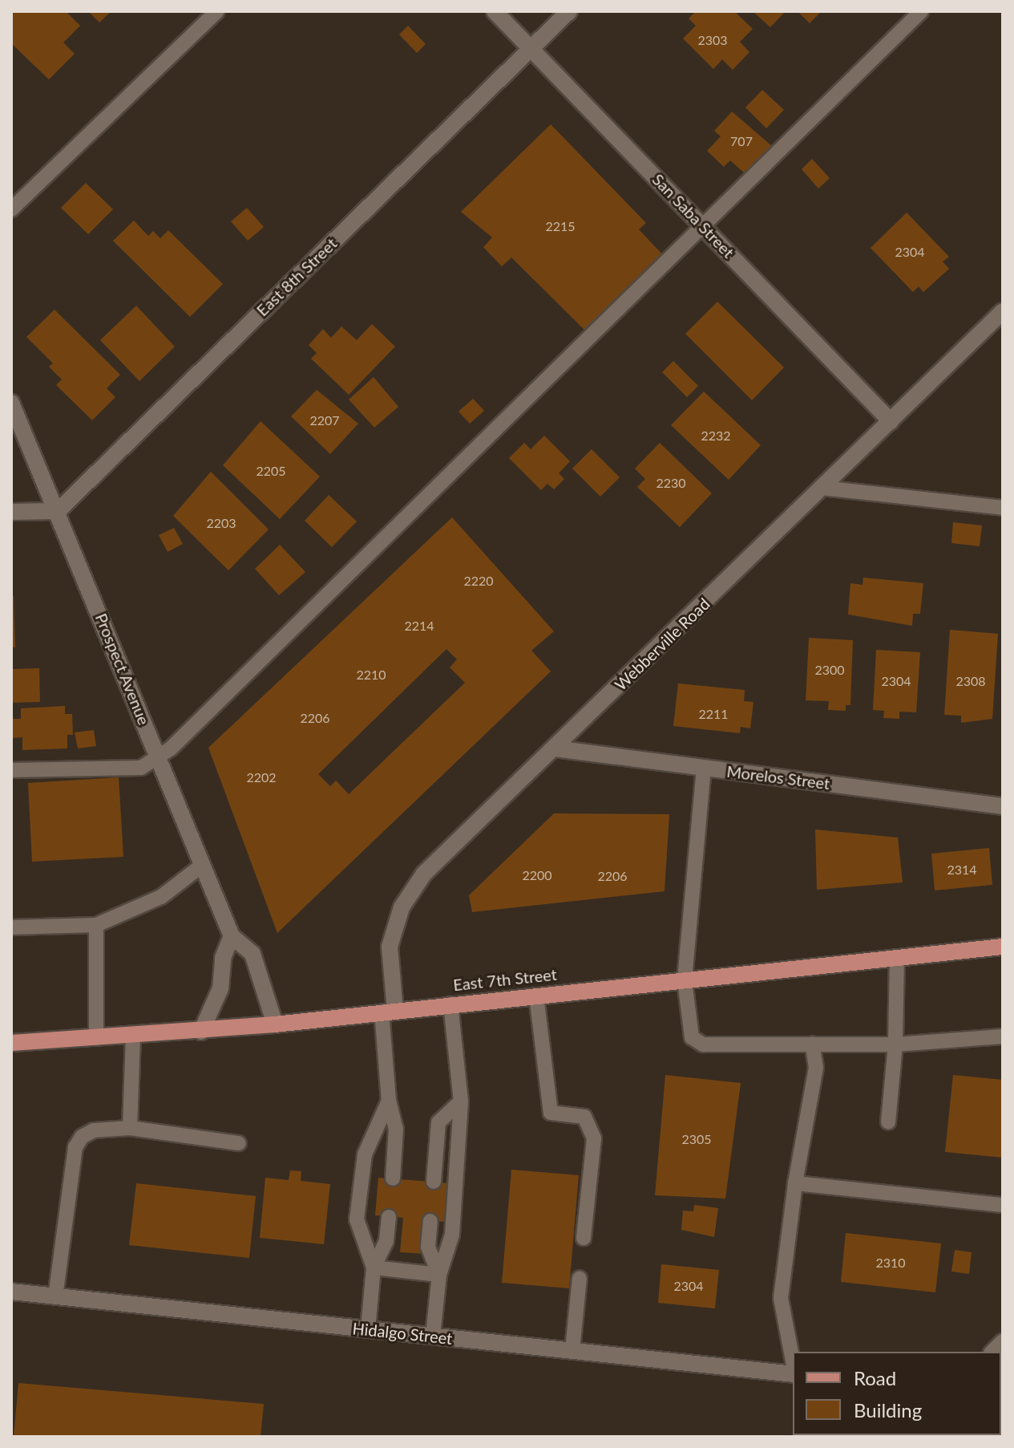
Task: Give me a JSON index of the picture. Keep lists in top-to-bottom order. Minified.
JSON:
{"streets":{"main road":["East 7th Street"],"street":["San Saba Street","East 8th Street","Webberville Road","Prospect Avenue","Morelos Street","Hidalgo Street"]},"crossings":[["San Saba Street","East 8th Street"],["San Saba Street","Webberville Road"],["East 8th Street","Prospect Avenue"],["Webberville Road","Morelos Street"],["Webberville Road","East 7th Street"],["Prospect Avenue","East 7th Street"]],"house_numbers":["2303","707","2215","2304","2207","2232","2205","2230","2203","2220","2214","2300","2210","2304","2308","2211","2206","2202","2314","2200","2206","2305","2310","2304"],"legend":["Road","Building"]}
